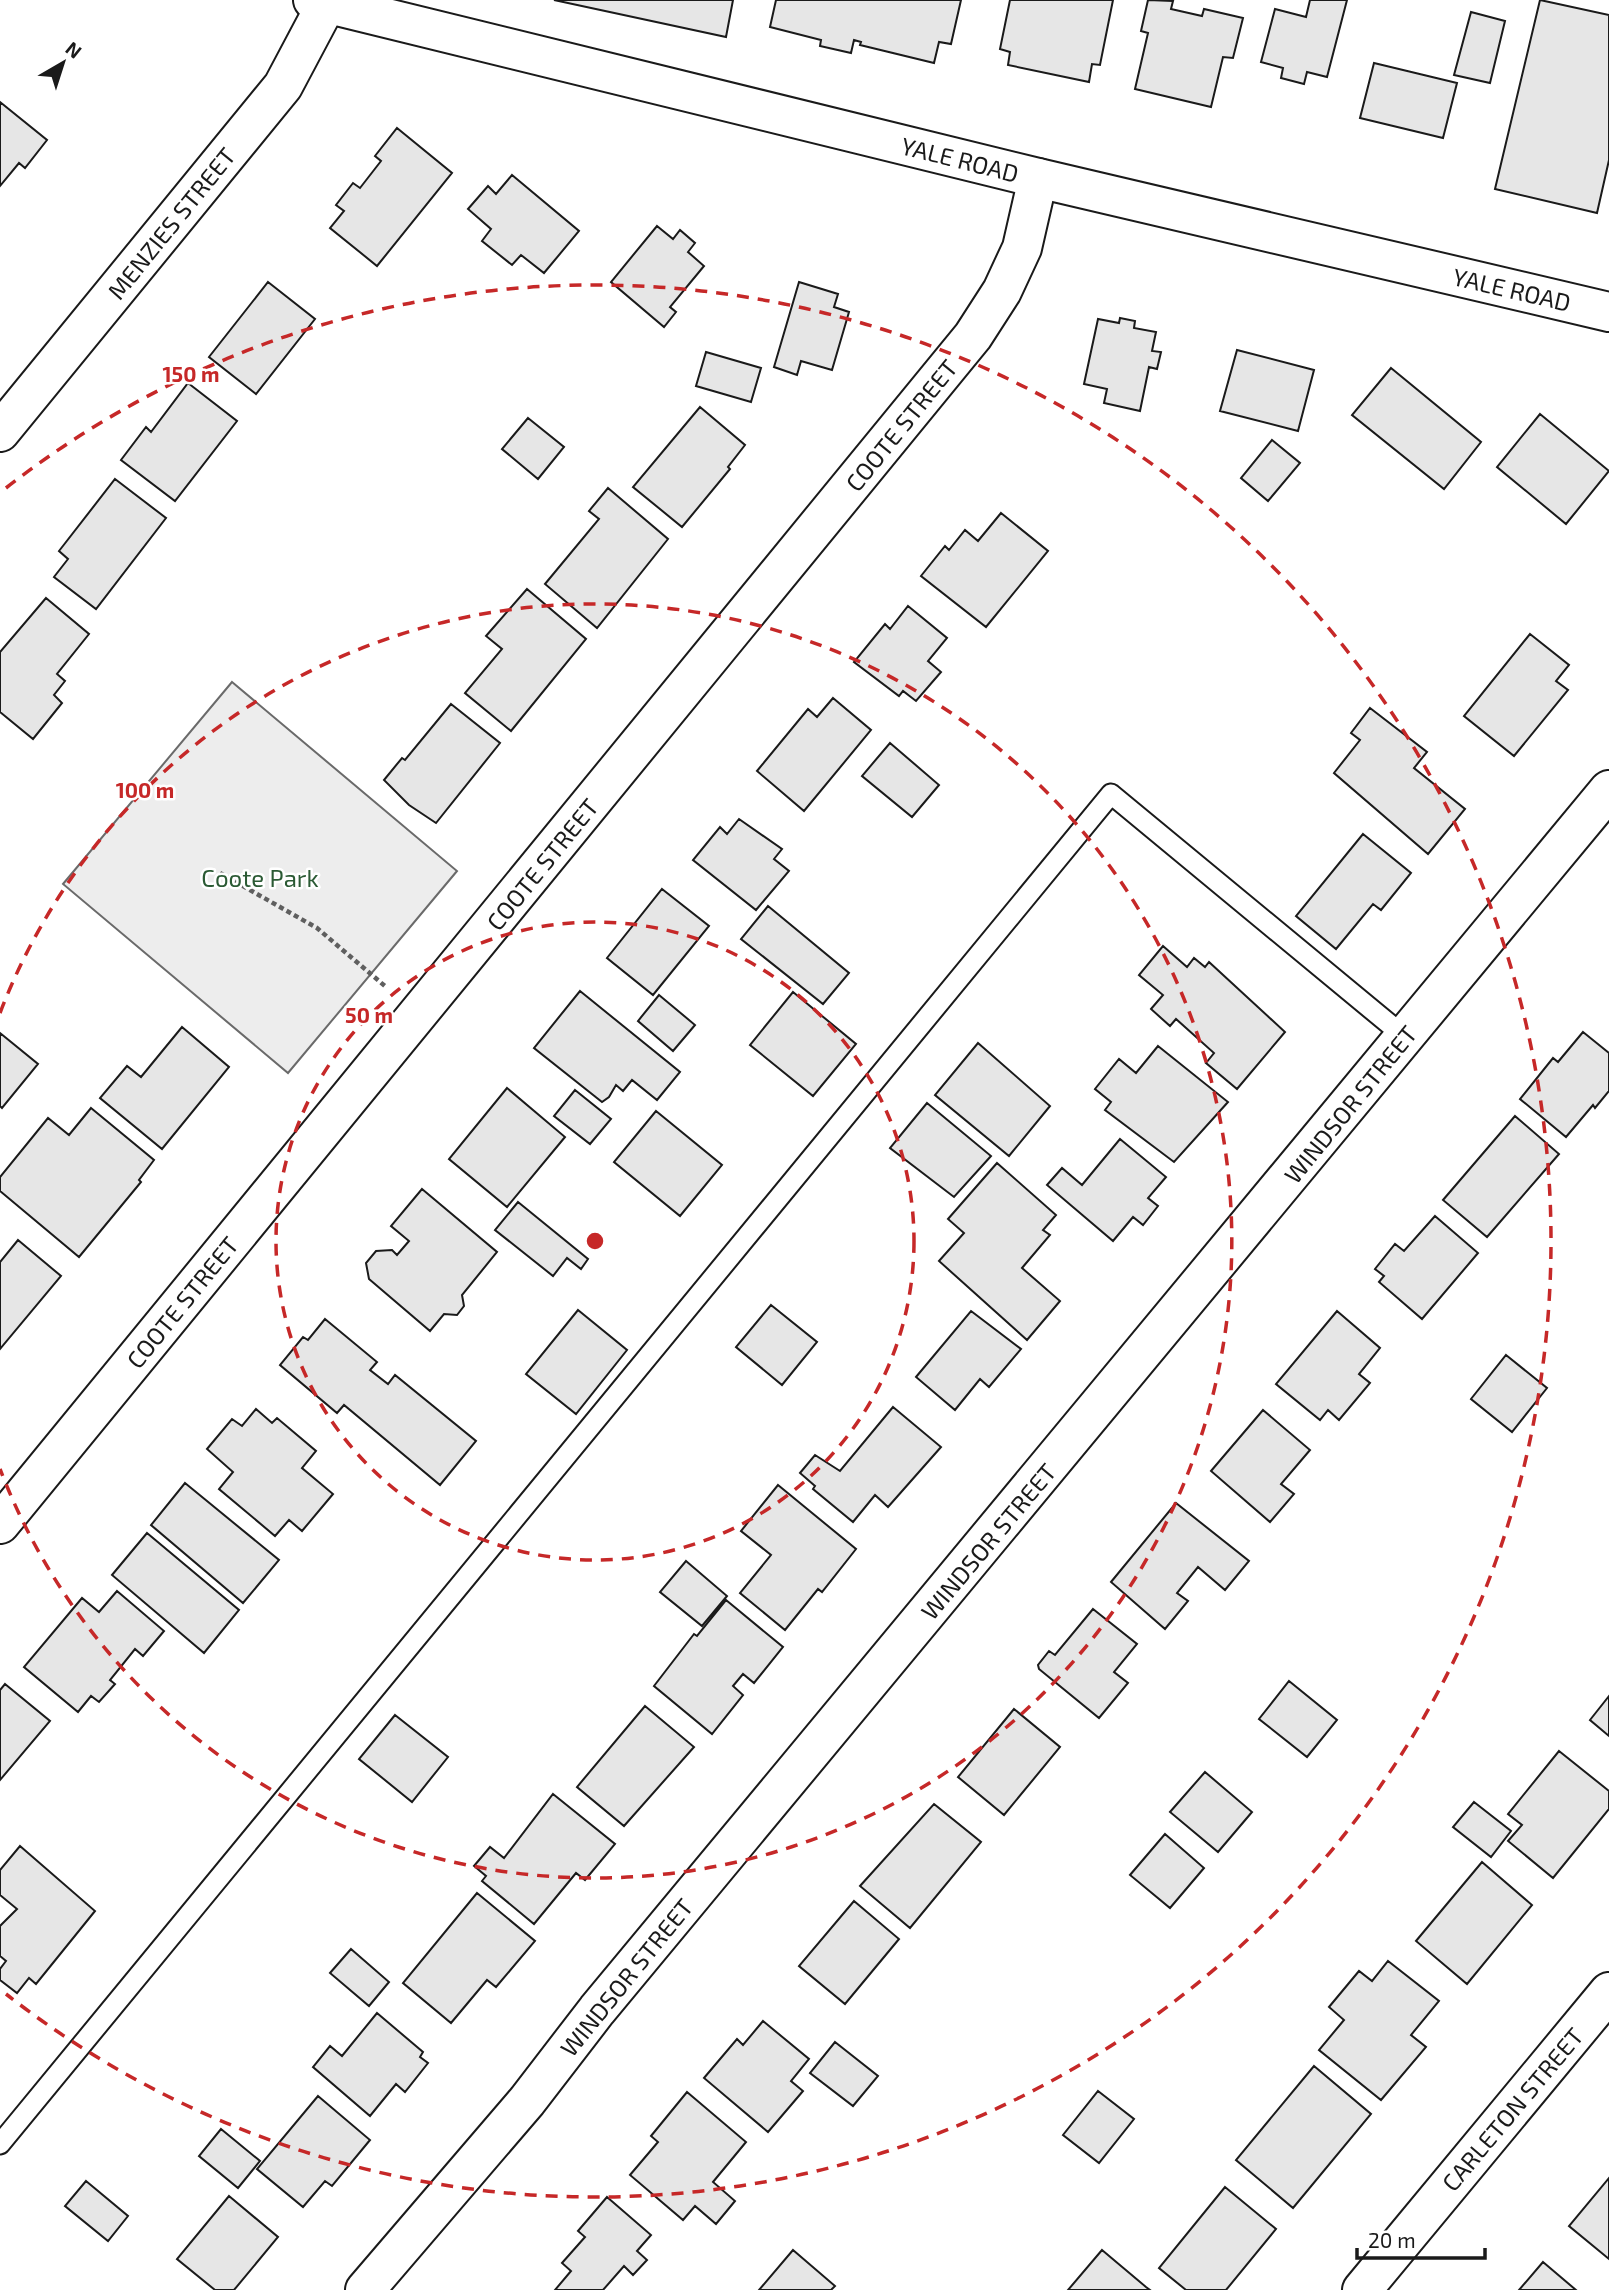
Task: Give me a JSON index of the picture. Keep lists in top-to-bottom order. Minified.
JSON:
{"streets":{"street":["YALE ROAD","MENZIES STREET","COOTE STREET","WINDSOR STREET","CARLETON STREET"]},"crossings":[["YALE ROAD","MENZIES STREET"],["YALE ROAD","COOTE STREET"]],"parks":["Coote Park"],"scale_bar":"20 m","north":"top right","rings":["150 m","100 m","50 m"]}
